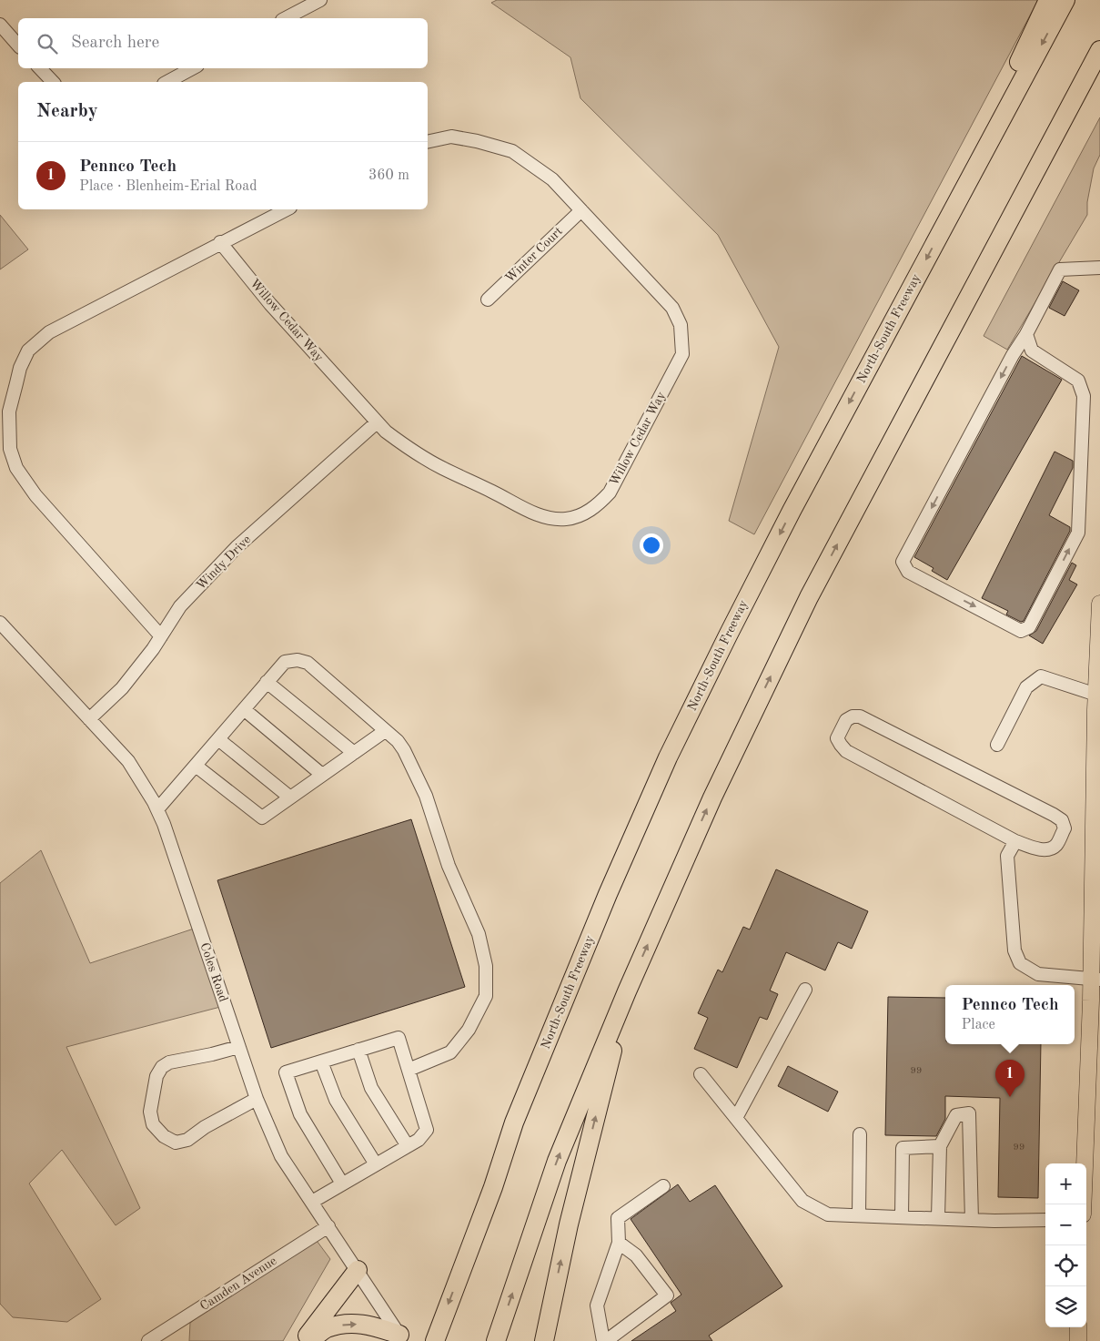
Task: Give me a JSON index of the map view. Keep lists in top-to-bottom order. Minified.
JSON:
{"streets":{"highway":["North-South Freeway"],"street":["Winter Court","Willow Cedar Way","Windy Drive","Coles Road","Camden Avenue"]},"crossings":[["Winter Court","Willow Cedar Way"],["Willow Cedar Way","Windy Drive"],["Windy Drive","Coles Road"],["Coles Road","Camden Avenue"]],"house_numbers":["99","99"],"page":{"search":"Search here","heading":"Nearby","list":[{"mark":"1","name":"Pennco Tech","note":"Place · Blenheim-Erial Road","value":"360 m"}],"popup":["Pennco Tech","Place"],"pins":"1","map_buttons":["+","−"]}}
